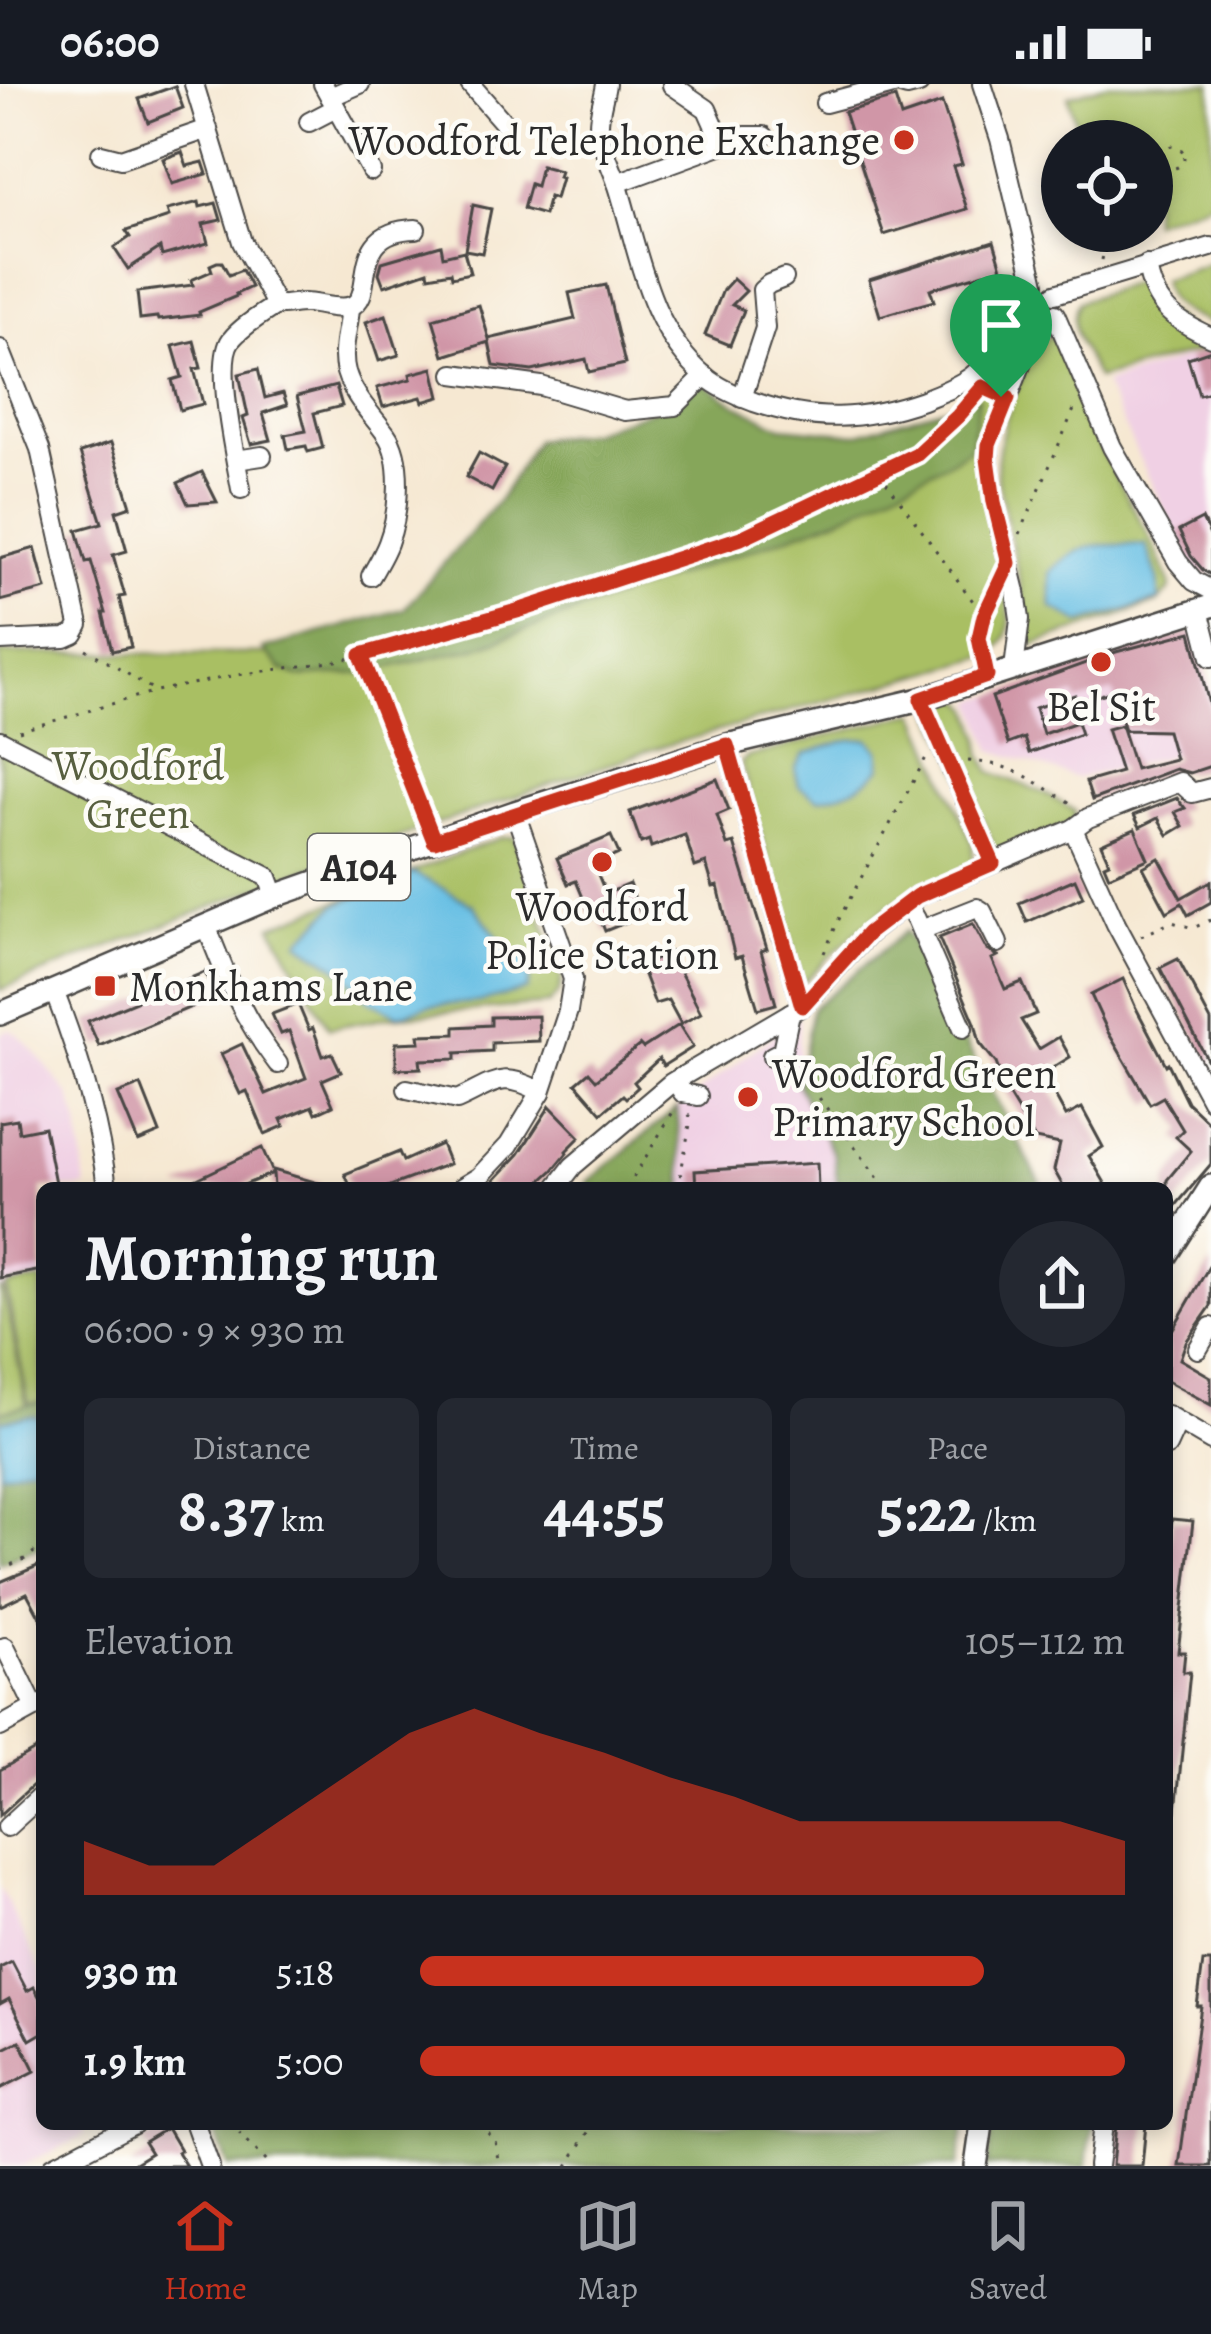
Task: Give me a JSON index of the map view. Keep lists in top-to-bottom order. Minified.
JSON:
{"streets":{"main road":["A104"]},"parks":["Woodford Green"],"places":{"other":["Woodford Telephone Exchange","Bel Sit","Woodford Police Station","Woodford Green Primary School"],"transit":["Monkhams Lane"]},"page":{"status":"06:00","heading":["Morning run","06:00 · 9 × 930 m"],"stats":[["Distance","8.37 km"],["Time","44:55"],["Pace","5:22 /km"]],"chart":["Elevation","105–112 m"],"list":[{"name":"930 m","note":"5:18"},{"name":"1.9 km","note":"5:00"}],"tabs":["Home","Map","Saved"]}}
